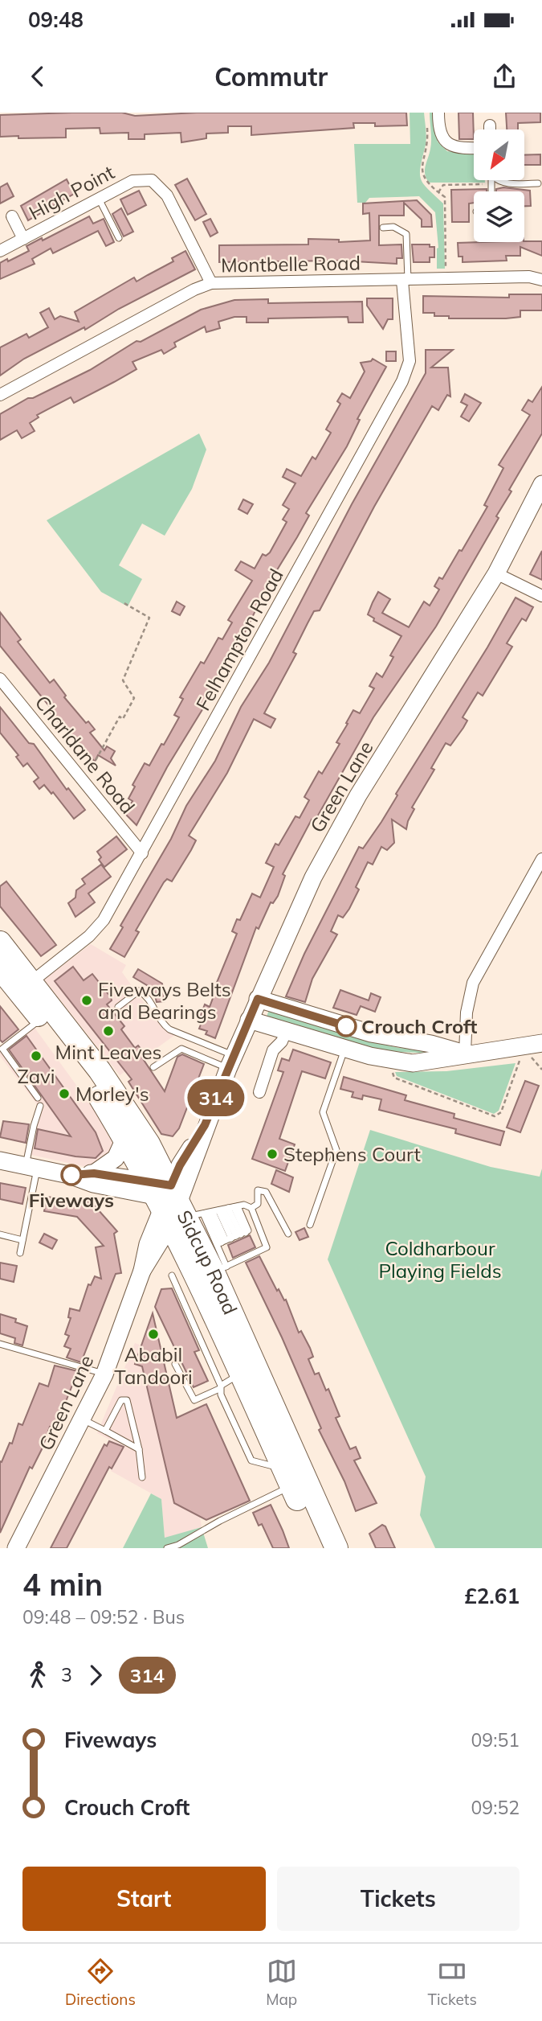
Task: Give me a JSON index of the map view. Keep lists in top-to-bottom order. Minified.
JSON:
{"streets":{"highway":["Sidcup Road"],"main road":["Green Lane"],"street":["High Point","Montbelle Road","Felhampton Road","Charldane Road"]},"crossings":[["High Point","Montbelle Road"],["Montbelle Road","Felhampton Road"],["Felhampton Road","Charldane Road"],["Felhampton Road","Sidcup Road"],["Green Lane","Sidcup Road"]],"parks":["Coldharbour Playing Fields"],"places":["Fiveways Belts and Bearings","Crouch Croft","Mint Leaves","Zavi","Morley's","Stephens Court","Fiveways","Ababil Tandoori"],"lines":["bus line 314"],"north":"bottom left","page":{"status":"09:48","header":"Commutr","on_map":"314","heading":["4 min","09:48 – 09:52 · Bus","£2.61"],"legs":["3","314"],"list":[{"name":"Fiveways","value":"09:51"},{"name":"Crouch Croft","value":"09:52"}],"buttons":["Start","Tickets"],"tabs":["Directions","Map","Tickets"]}}
